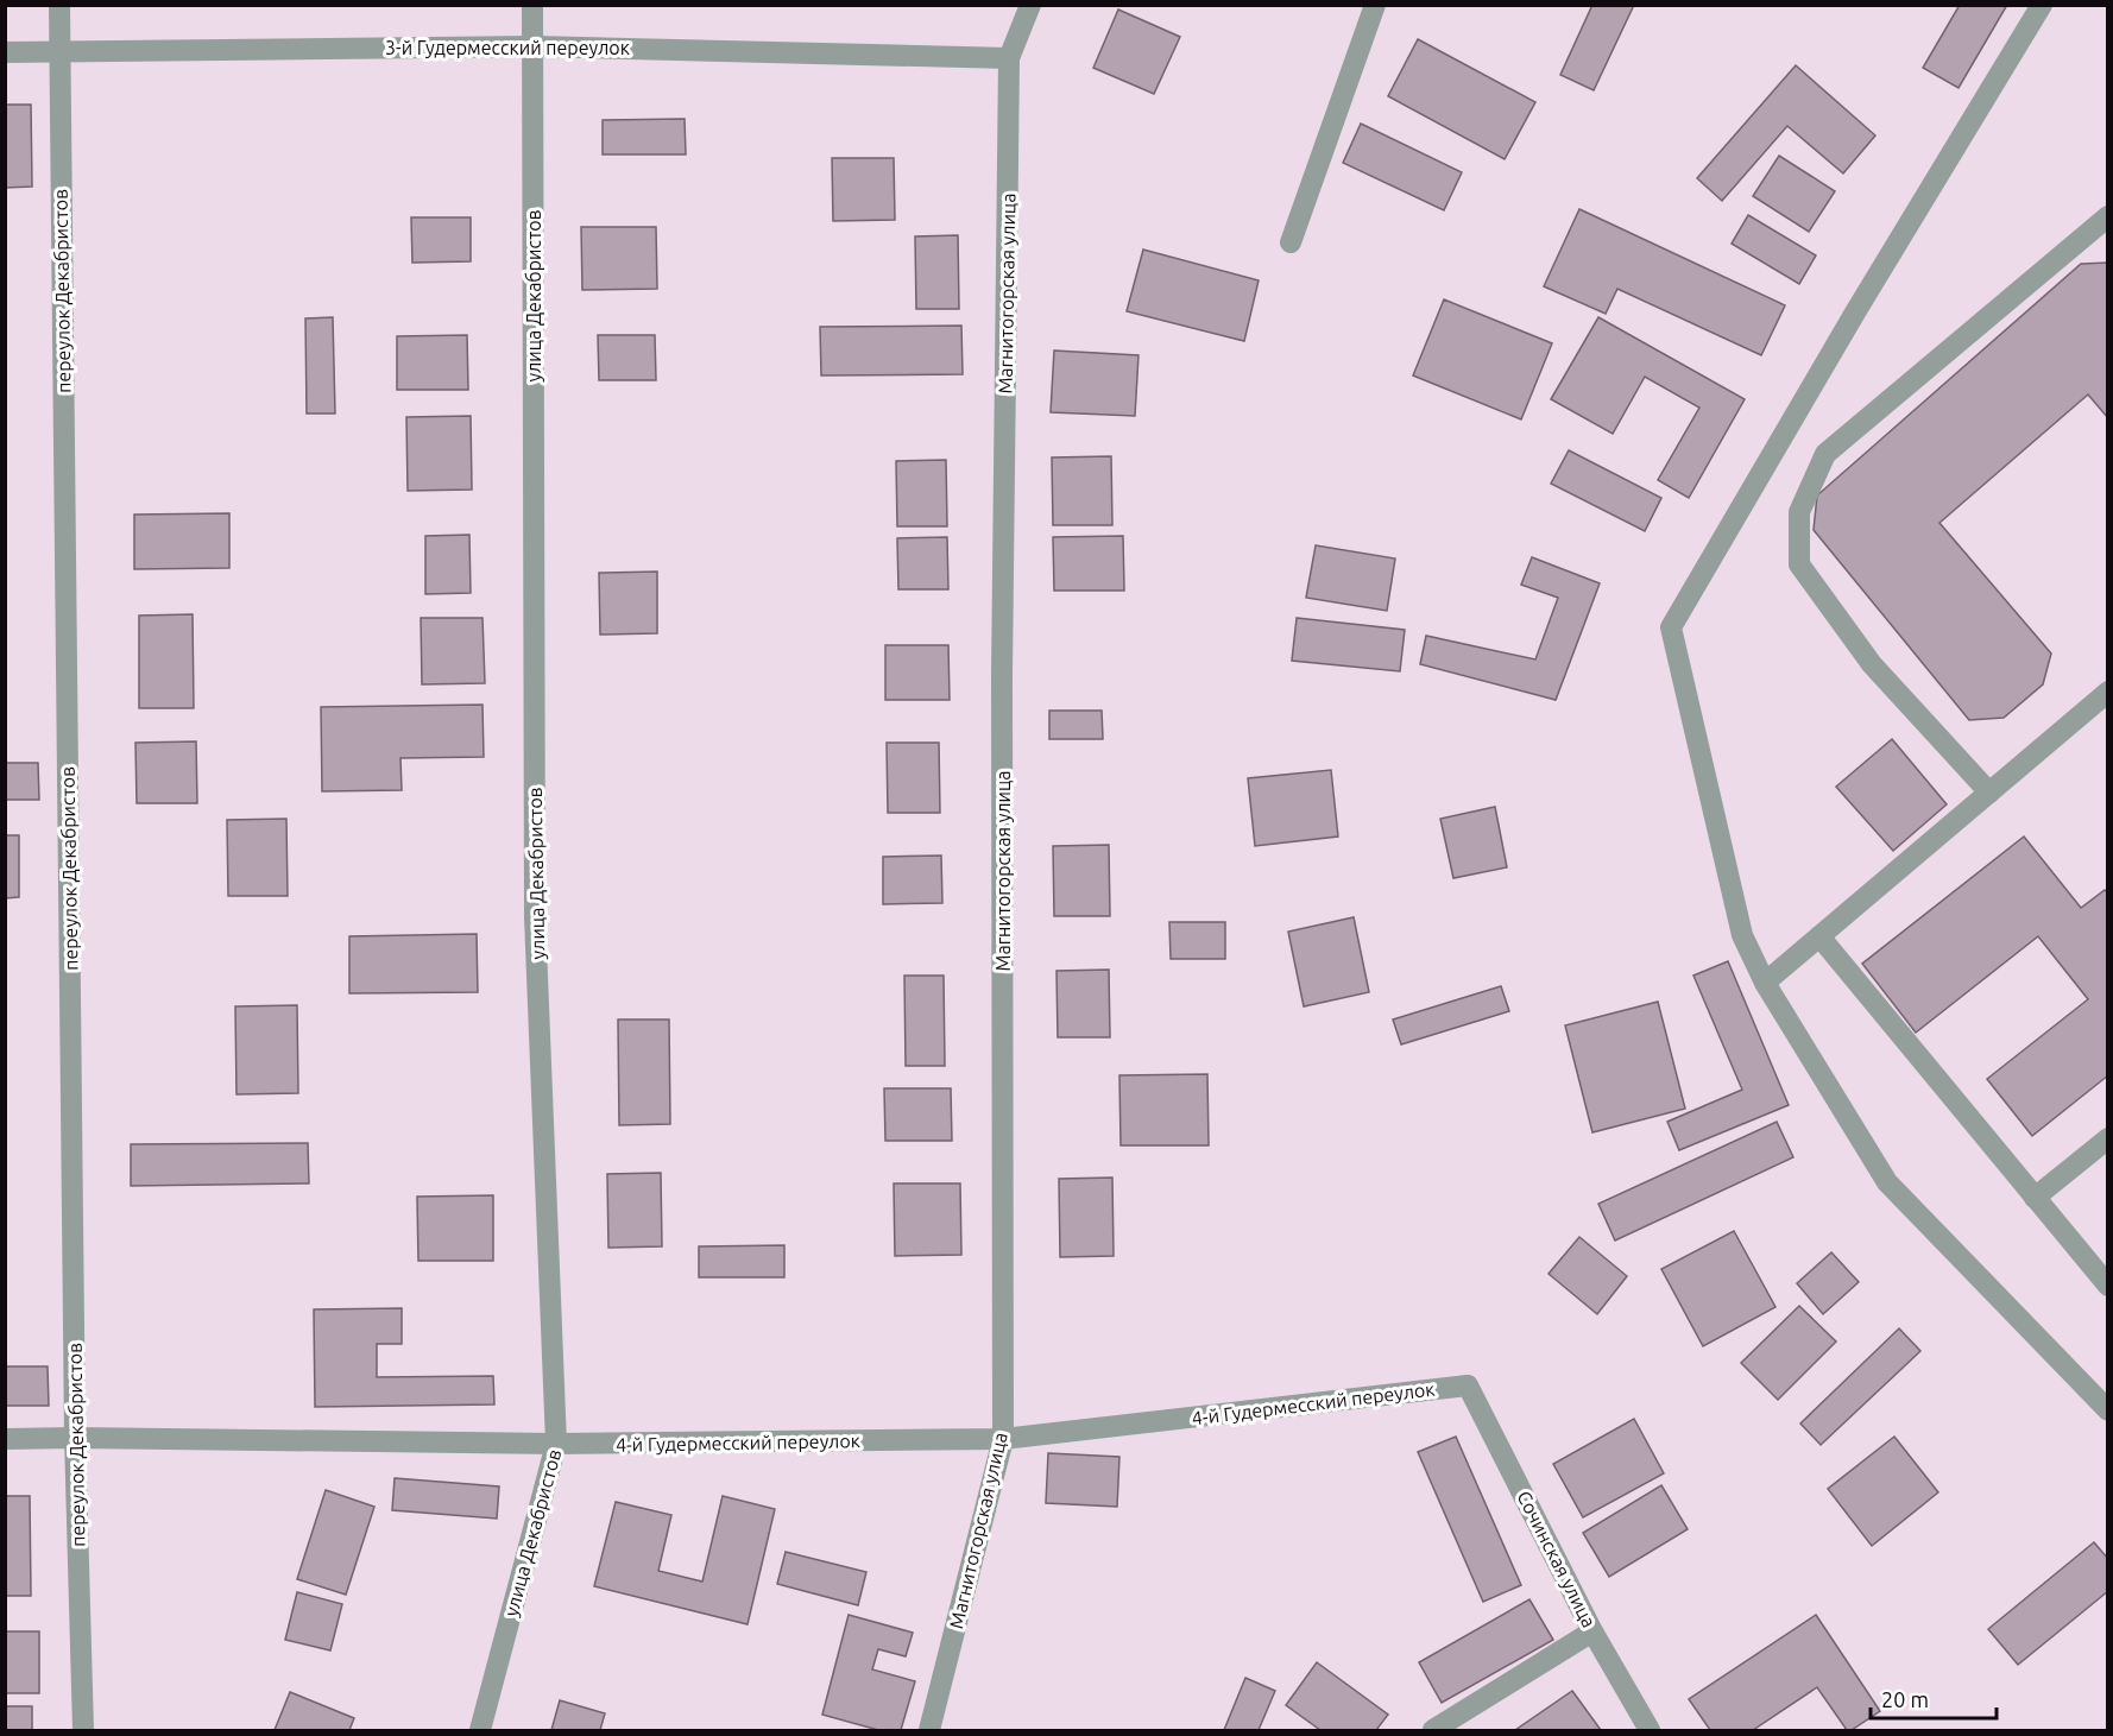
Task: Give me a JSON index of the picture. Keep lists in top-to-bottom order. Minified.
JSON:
{"streets":{"street":["3-й Гудермесский переулок","переулок Декабристов","Магнитогорская улица","улица Декабристов","4-й Гудермесский переулок","Сочинская улица"]},"crossings":[["3-й Гудермесский переулок","переулок Декабристов"],["3-й Гудермесский переулок","Магнитогорская улица"],["3-й Гудермесский переулок","улица Декабристов"],["переулок Декабристов","4-й Гудермесский переулок"],["Магнитогорская улица","4-й Гудермесский переулок"],["улица Декабристов","4-й Гудермесский переулок"],["4-й Гудермесский переулок","Сочинская улица"]],"scale_bar":"20 m"}
